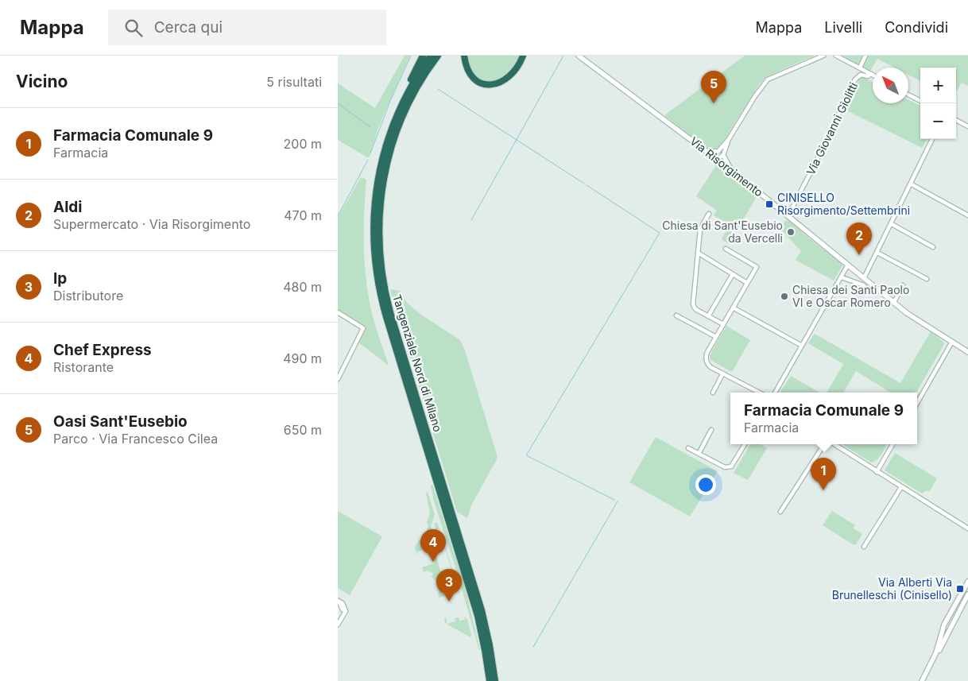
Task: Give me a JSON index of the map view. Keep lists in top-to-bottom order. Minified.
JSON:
{"streets":{"highway":["Tangenziale Nord di Milano"],"street":["Via Giovanni Giolitti","Via Risorgimento"]},"crossings":[["Via Giovanni Giolitti","Via Risorgimento"]],"places":{"transit":["CINISELLO Risorgimento/Settembrini","Via Alberti Via Brunelleschi (Cinisello)"],"other":["Chiesa di Sant'Eusebio da Vercelli","Chiesa dei Santi Paolo VI e Oscar Romero"]},"north":"top left","page":{"header":"Mappa","search":"Cerca qui","nav":["Mappa","Livelli","Condividi"],"heading":["Vicino","5 risultati"],"map_buttons":["+","−"],"pins":["5","2","1","4","3"],"list":[{"mark":"1","name":"Farmacia Comunale 9","note":"Farmacia","value":"200 m"},{"mark":"2","name":"Aldi","note":"Supermercato · Via Risorgimento","value":"470 m"},{"mark":"3","name":"Ip","note":"Distributore","value":"480 m"},{"mark":"4","name":"Chef Express","note":"Ristorante","value":"490 m"},{"mark":"5","name":"Oasi Sant'Eusebio","note":"Parco · Via Francesco Cilea","value":"650 m"}],"popup":["Farmacia Comunale 9","Farmacia"]}}
